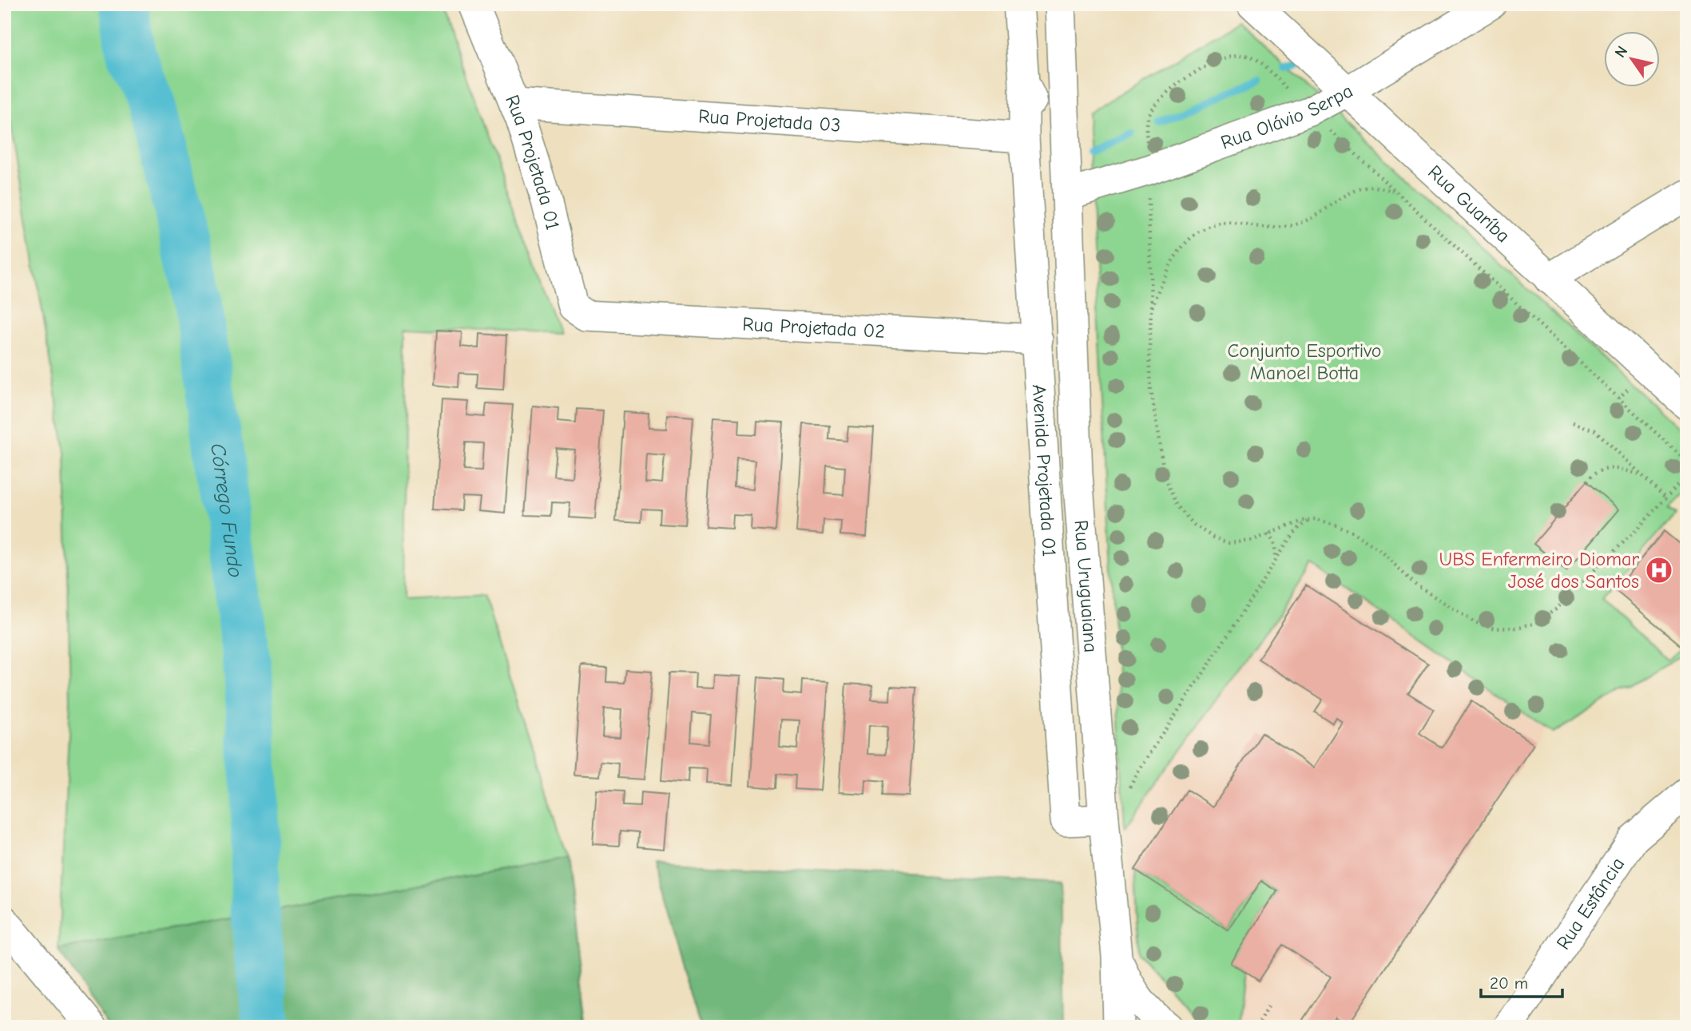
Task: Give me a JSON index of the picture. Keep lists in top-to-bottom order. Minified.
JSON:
{"streets":{"street":["Rua Olávio Serpa","Rua Projetada 03","Rua Projetada 01","Rua Guaríba","Rua Projetada 02","Avenida Projetada 01","Rua Uruguaiana","Rua Estância"]},"crossings":[["Rua Olávio Serpa","Rua Guaríba"],["Rua Olávio Serpa","Rua Uruguaiana"],["Rua Projetada 03","Rua Projetada 01"],["Rua Projetada 03","Avenida Projetada 01"],["Rua Projetada 01","Rua Projetada 02"],["Rua Projetada 02","Avenida Projetada 01"],["Avenida Projetada 01","Rua Uruguaiana"]],"water":["Córrego Fundo"],"parks":["Conjunto Esportivo Manoel Botta"],"places":{"hospital":["UBS Enfermeiro Diomar José dos Santos"]},"scale_bar":"20 m","north":"top left"}
